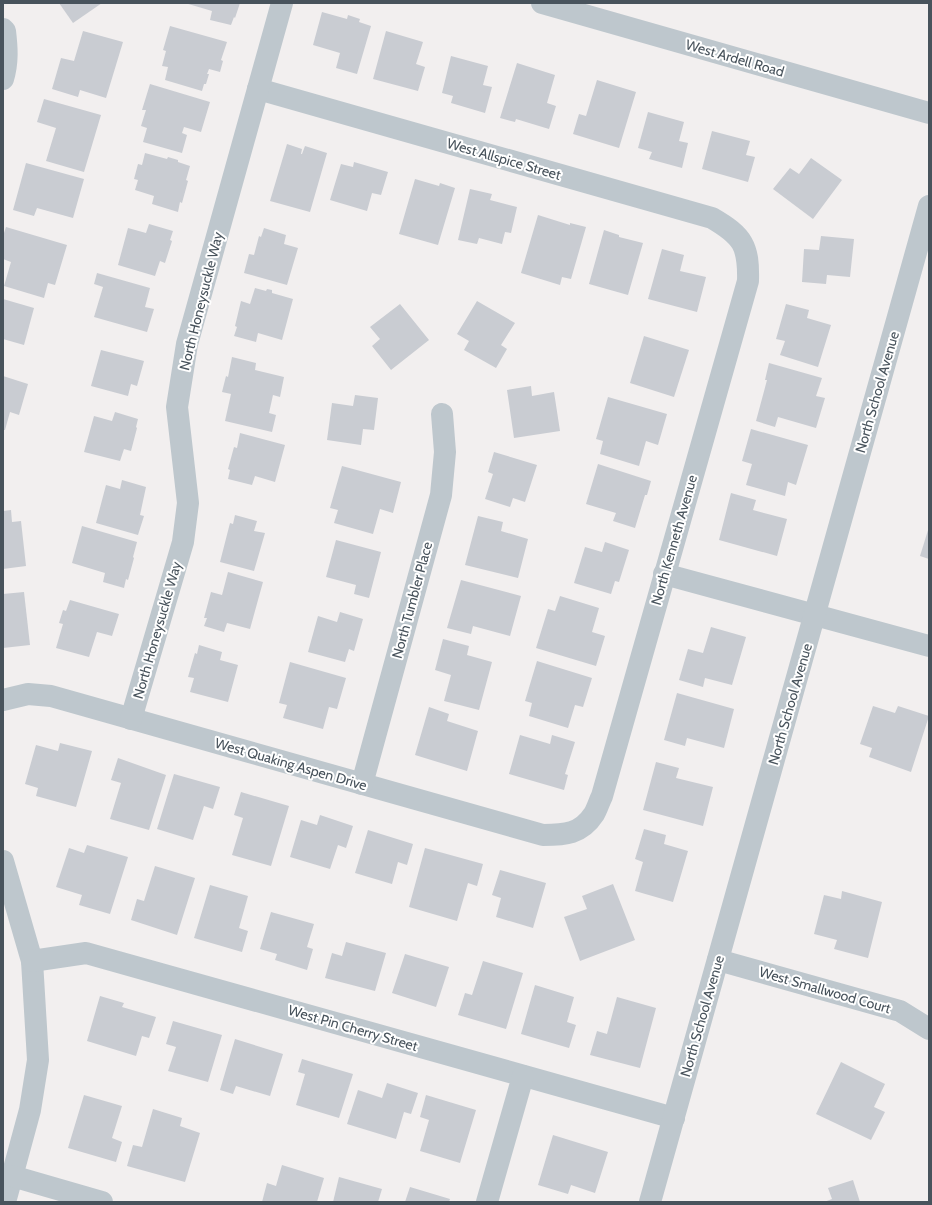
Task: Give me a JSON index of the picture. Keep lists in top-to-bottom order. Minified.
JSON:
{"streets":{"street":["West Ardell Road","West Allspice Street","North Honeysuckle Way","North School Avenue","North Kenneth Avenue","North Tumbler Place","West Quaking Aspen Drive","West Smallwood Court","West Pin Cherry Street"]},"crossings":[["West Allspice Street","North Honeysuckle Way"],["West Allspice Street","North Kenneth Avenue"],["North Honeysuckle Way","West Quaking Aspen Drive"],["North School Avenue","West Smallwood Court"],["North School Avenue","West Pin Cherry Street"],["North Kenneth Avenue","West Quaking Aspen Drive"],["North Tumbler Place","West Quaking Aspen Drive"]]}
